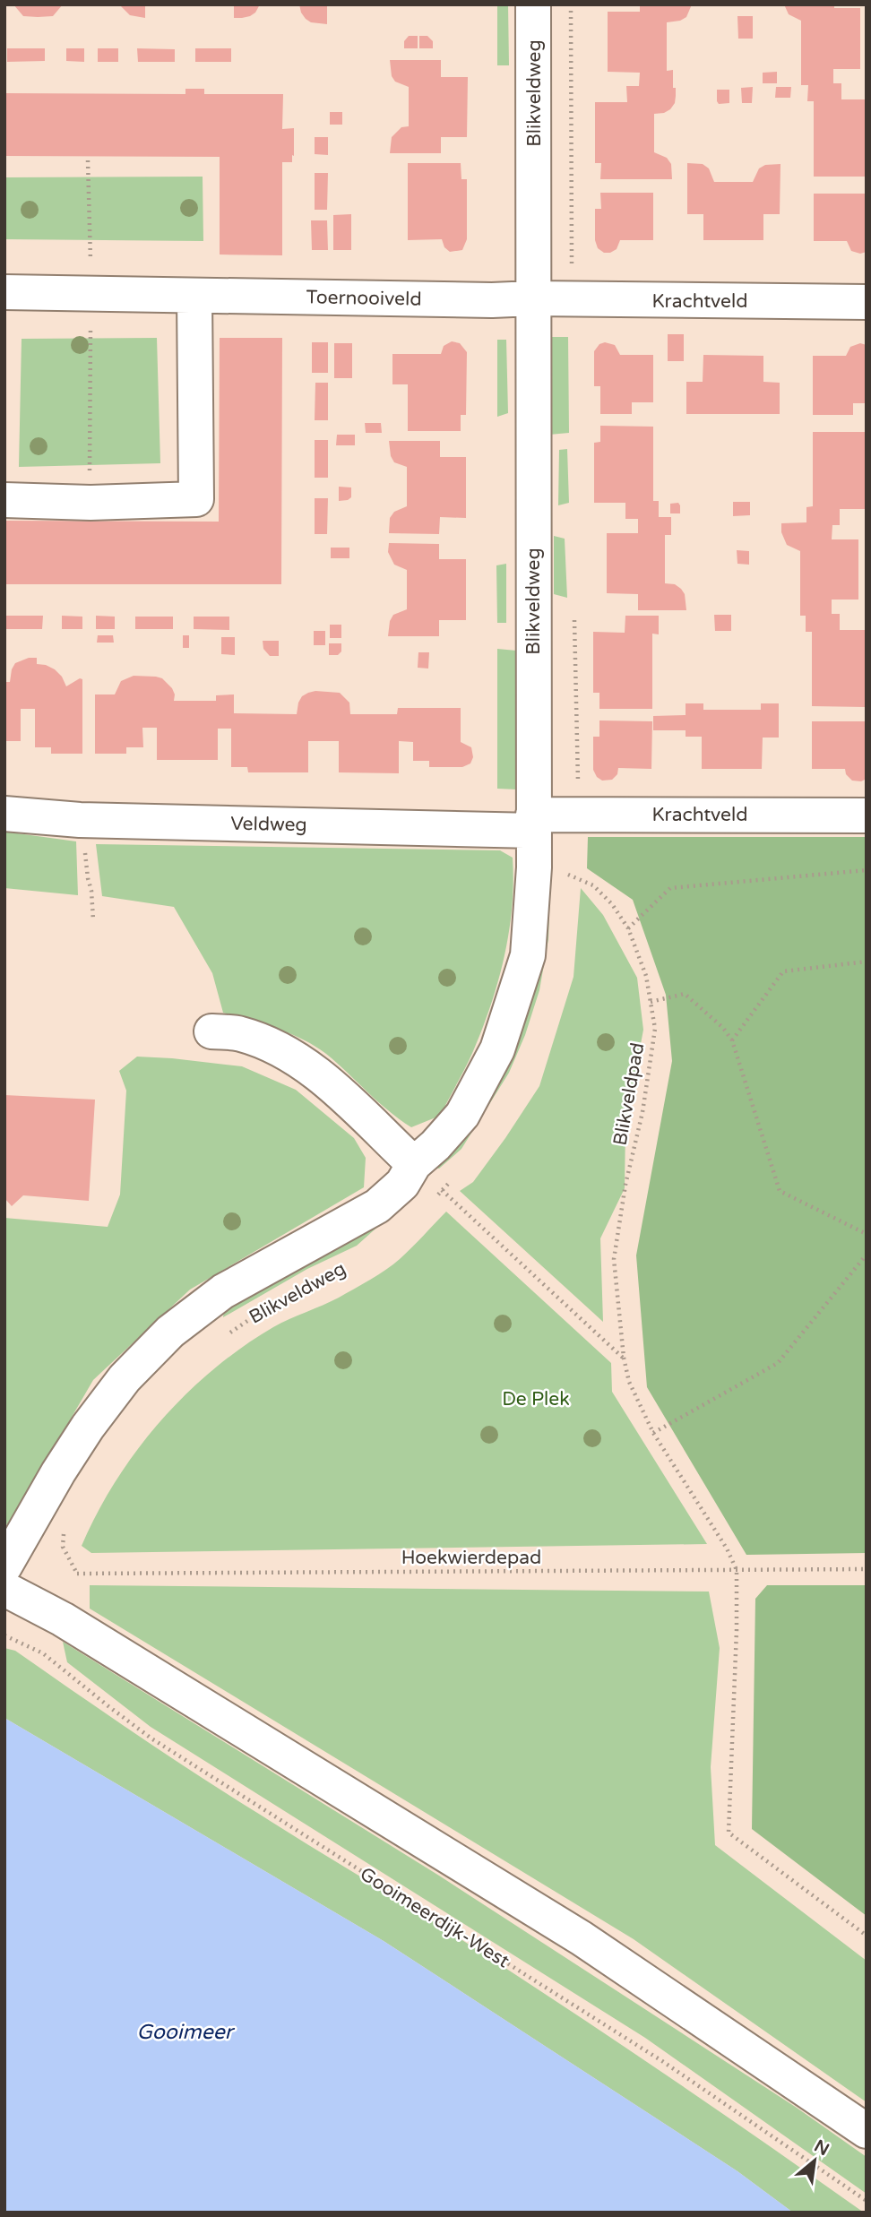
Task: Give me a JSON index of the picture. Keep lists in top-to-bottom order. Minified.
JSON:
{"streets":{"street":["Blikveldweg","Toernooiveld","Krachtveld","Veldweg"],"path":["Blikveldpad","Hoekwierdepad","Gooimeerdijk-West"]},"crossings":[["Blikveldweg","Toernooiveld"],["Blikveldweg","Krachtveld"],["Blikveldweg","Veldweg"],["Toernooiveld","Krachtveld"],["Krachtveld","Veldweg"],["Blikveldpad","Hoekwierdepad"]],"water":["Gooimeer"],"parks":["De Plek"],"north":"top right"}
